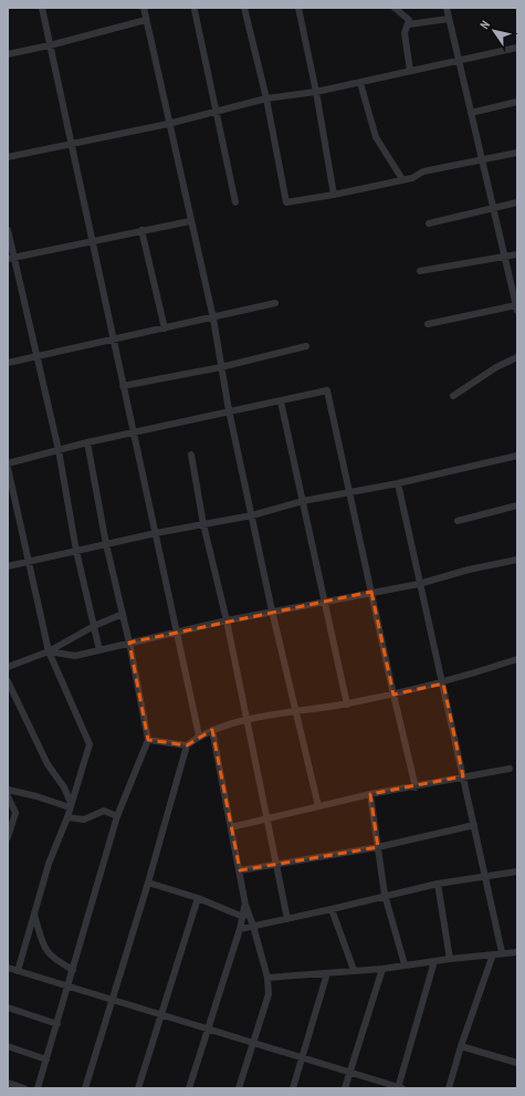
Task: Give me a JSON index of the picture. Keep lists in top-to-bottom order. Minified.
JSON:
{"north":"top left"}
